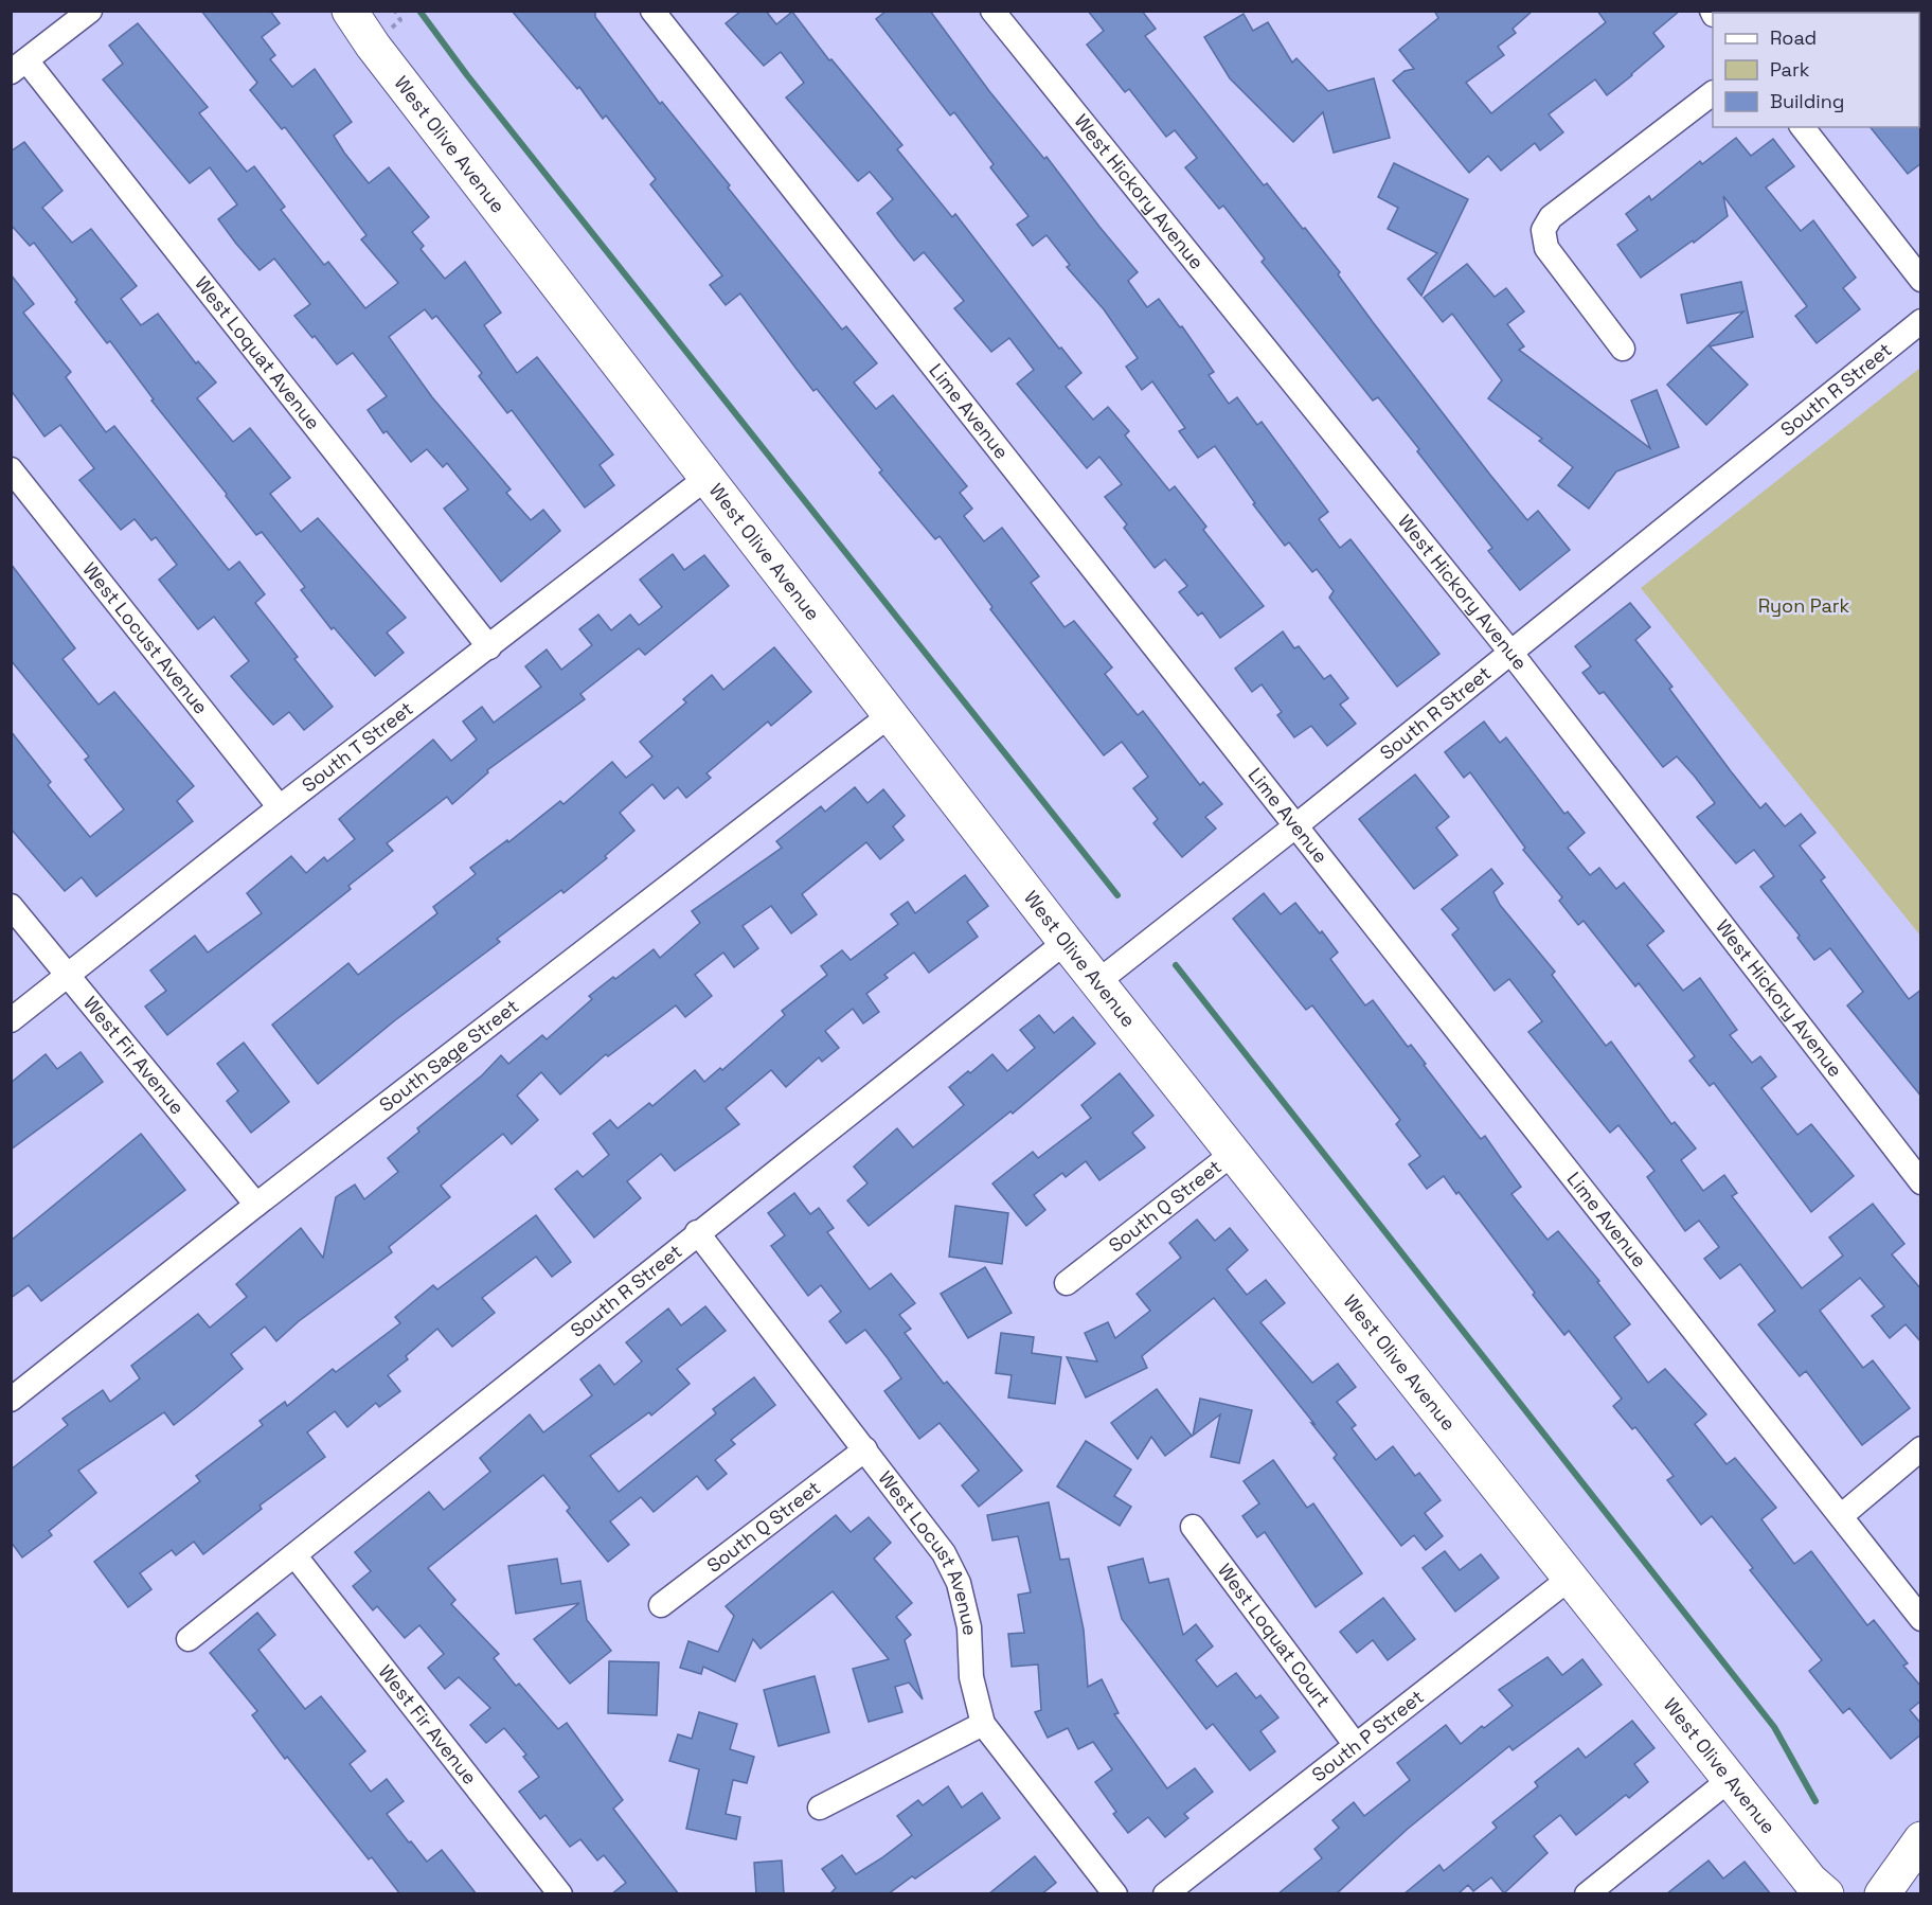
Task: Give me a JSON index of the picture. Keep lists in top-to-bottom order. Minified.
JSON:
{"streets":{"street":["West Olive Avenue","West Hickory Avenue","West Loquat Avenue","South R Street","Lime Avenue","West Locust Avenue","South T Street","West Fir Avenue","South Sage Street","South Q Street","West Loquat Court","South P Street"]},"crossings":[["West Olive Avenue","South R Street"],["West Olive Avenue","South T Street"],["West Olive Avenue","South Sage Street"],["West Olive Avenue","South Q Street"],["West Olive Avenue","South P Street"],["West Hickory Avenue","South R Street"],["West Loquat Avenue","South T Street"],["South R Street","Lime Avenue"],["South R Street","West Locust Avenue"],["South R Street","West Fir Avenue"],["West Locust Avenue","South T Street"],["West Locust Avenue","South Q Street"],["South T Street","West Fir Avenue"],["West Fir Avenue","South Sage Street"],["West Loquat Court","South P Street"]],"parks":["Ryon Park"],"legend":["Road","Park","Building"]}
